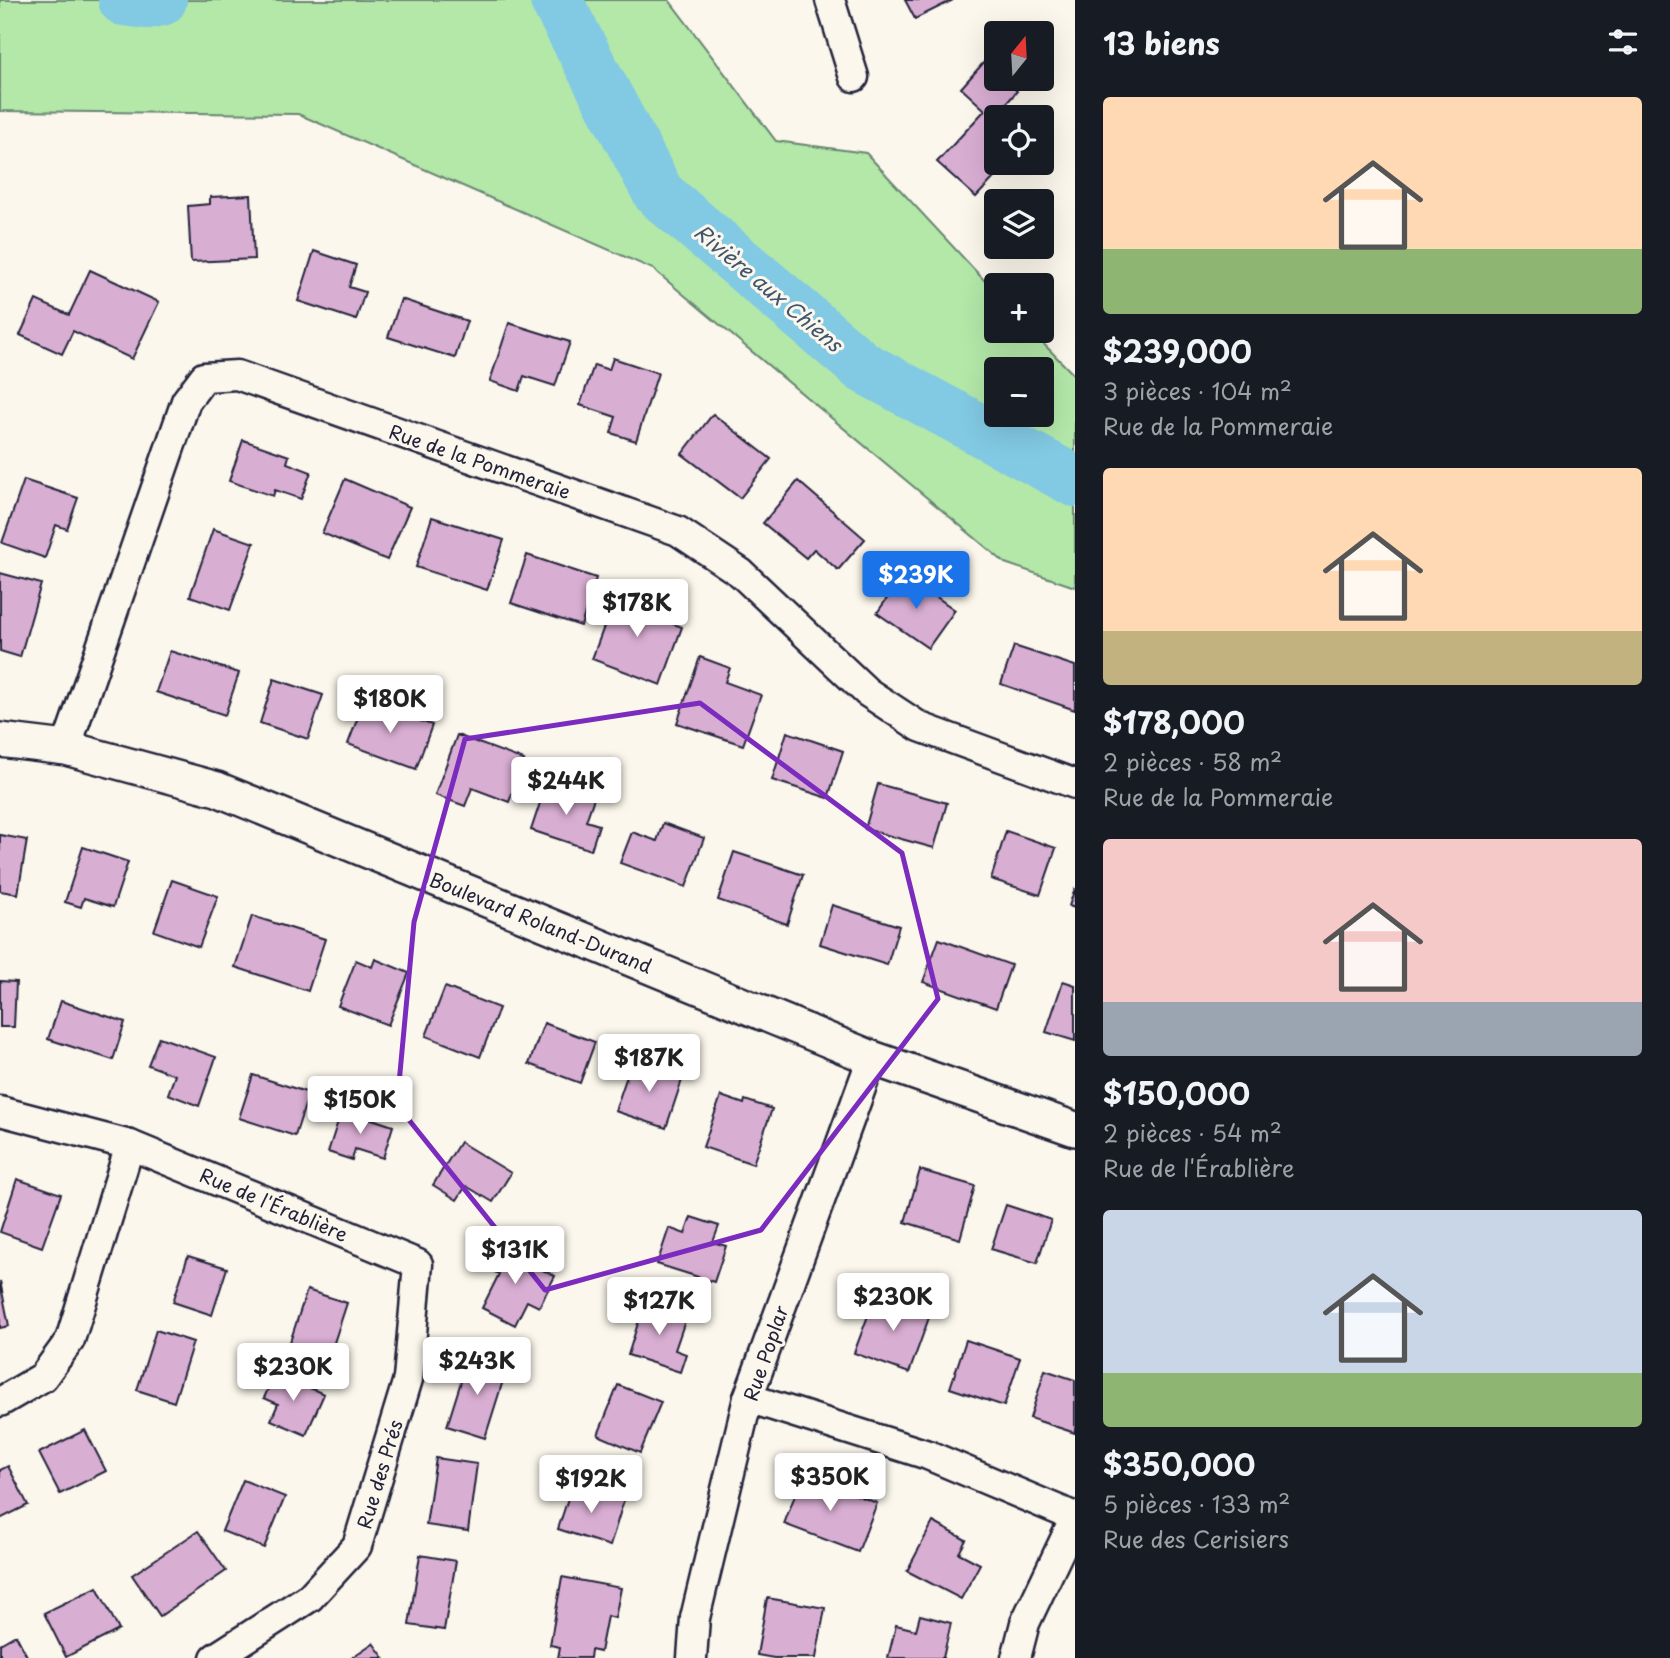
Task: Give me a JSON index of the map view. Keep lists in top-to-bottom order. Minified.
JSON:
{"streets":{"street":["Rue de la Pommeraie","Boulevard Roland-Durand","Rue de l'Érablière","Rue Poplar","Rue des Prés"]},"crossings":[["Rue de la Pommeraie","Boulevard Roland-Durand"],["Boulevard Roland-Durand","Rue Poplar"],["Rue de l'Érablière","Rue des Prés"]],"water":["Rivière aux Chiens"],"north":"top","page":{"heading":"13 biens","map_buttons":["+","−"],"list":[{"name":"$239,000","note":"3 pièces · 104 m² · Rue de la Pommeraie"},{"name":"$178,000","note":"2 pièces · 58 m² · Rue de la Pommeraie"},{"name":"$150,000","note":"2 pièces · 54 m² · Rue de l'Érablière"},{"name":"$350,000","note":"5 pièces · 133 m² · Rue des Cerisiers"}],"price":["$239K","$178K","$180K","$244K","$187K","$150K","$131K","$230K","$127K","$243K","$230K","$350K","$192K"]}}
